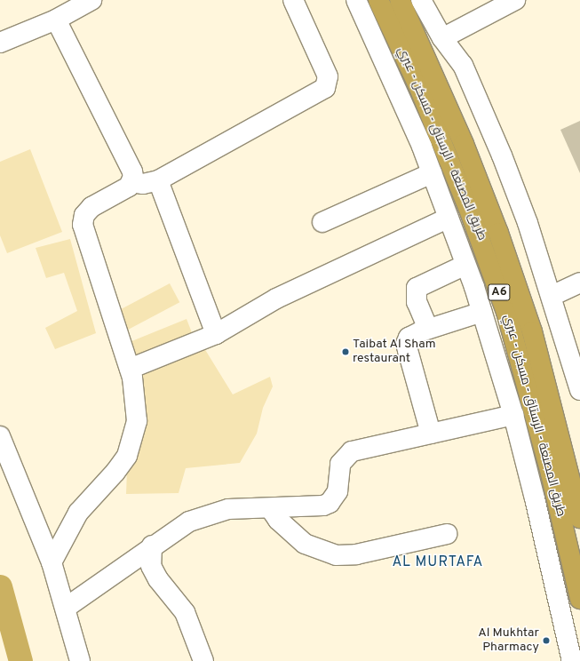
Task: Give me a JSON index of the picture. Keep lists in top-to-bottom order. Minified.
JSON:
{"streets":{"highway":["طريق المصنعة - الرستاق - مسكن - عبري","A6"]},"districts":["AL MURTAFA"],"places":["Taibat Al Sham restaurant","Al Mukhtar Pharmacy"]}
